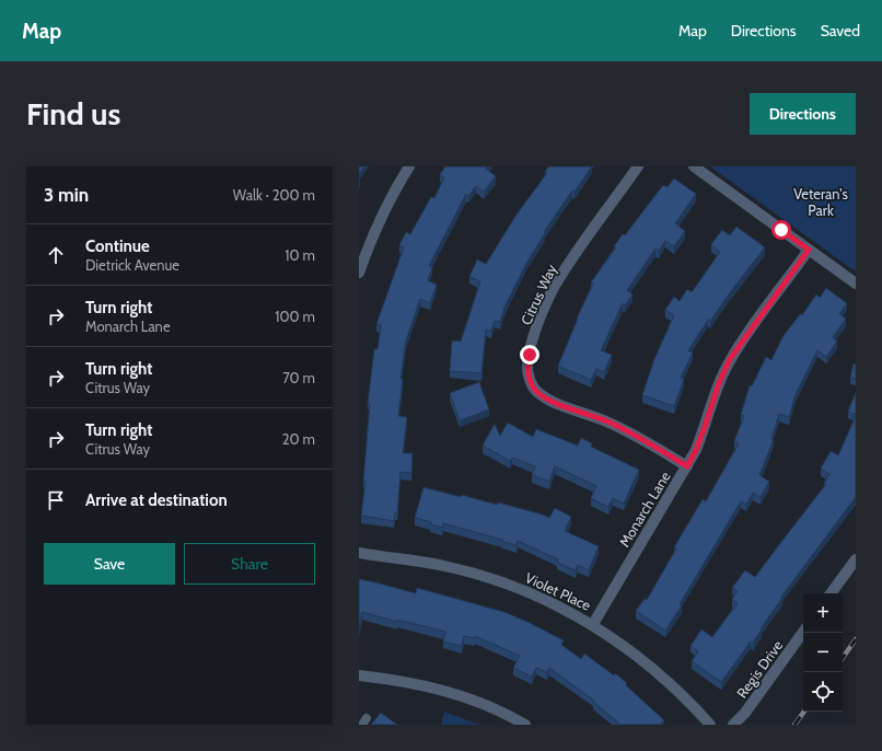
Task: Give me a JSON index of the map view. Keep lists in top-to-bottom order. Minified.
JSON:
{"streets":{"street":["Citrus Way","Monarch Lane","Violet Place","Regis Drive"]},"crossings":[["Citrus Way","Monarch Lane"],["Monarch Lane","Violet Place"]],"parks":["Veteran's Park"],"page":{"header":"Map","nav":["Map","Directions","Saved"],"buttons":["Directions",["Save","Share"]],"title":"Find us","heading":["3 min","Walk · 200 m"],"list":[["Continue","Dietrick Avenue","10 m"],["Turn right","Monarch Lane","100 m"],["Turn right","Citrus Way","70 m"],["Turn right","Citrus Way","20 m"],"Arrive at destination"],"map_buttons":["+","−"]}}
